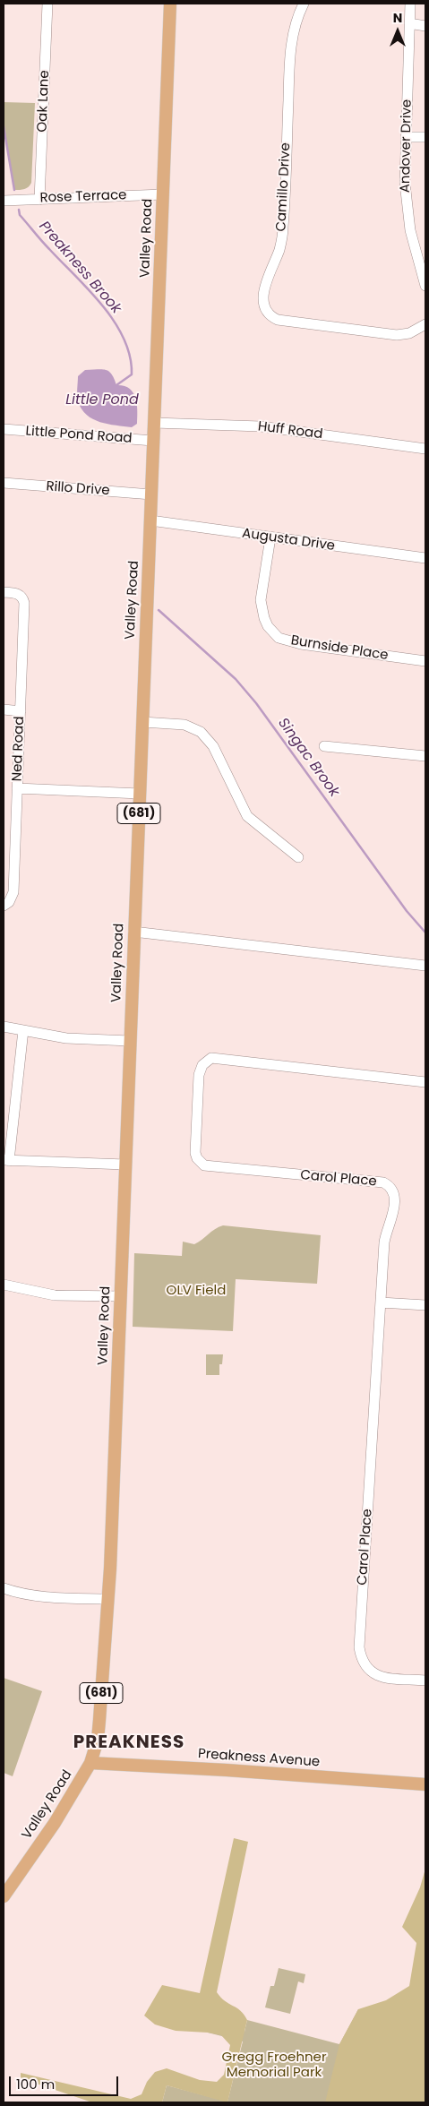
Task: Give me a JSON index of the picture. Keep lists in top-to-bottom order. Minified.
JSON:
{"streets":{"main road":["Valley Road","(681)","Preakness Avenue"],"street":["Oak Lane","Andover Drive","Camillo Drive","Rose Terrace","Huff Road","Little Pond Road","Rillo Drive","Augusta Drive","Burnside Place","Ned Road","Carol Place"]},"crossings":[["Oak Lane","Rose Terrace"],["Rose Terrace","Valley Road"],["Valley Road","Huff Road"],["Valley Road","Little Pond Road"],["Valley Road","Rillo Drive"],["Valley Road","Augusta Drive"],["Valley Road","Preakness Avenue"],["Augusta Drive","Burnside Place"]],"districts":["PREAKNESS"],"water":["Preakness Brook","Little Pond","Singac Brook"],"parks":["OLV Field","Gregg Froehner Memorial Park"],"scale_bar":"100 m","north":"top"}
